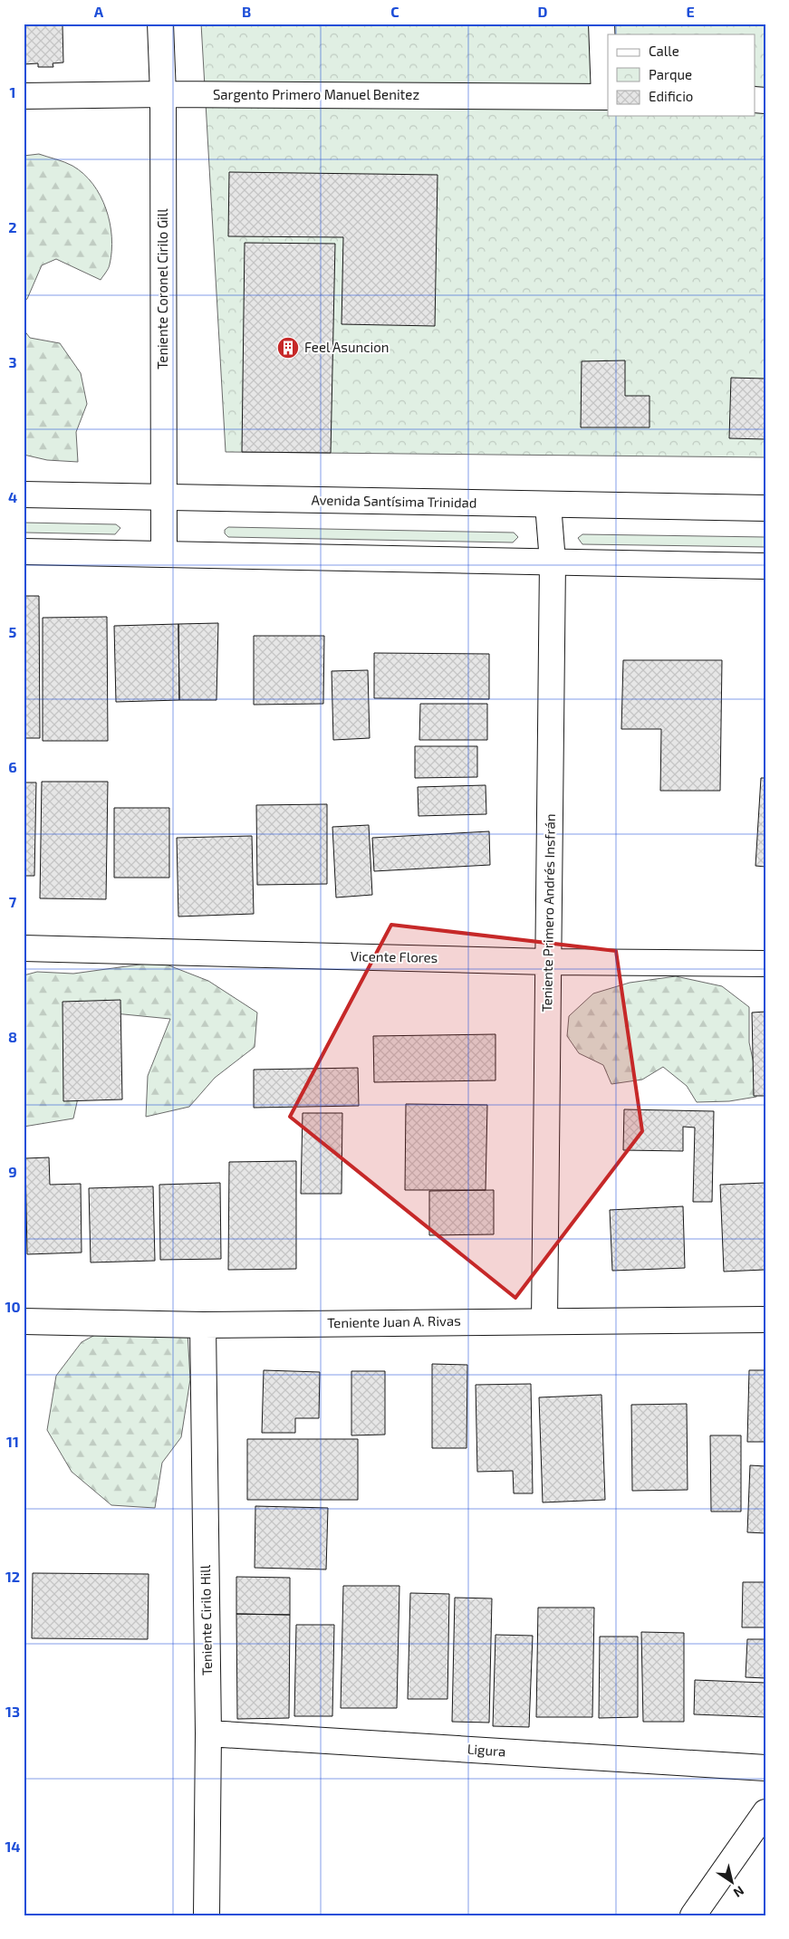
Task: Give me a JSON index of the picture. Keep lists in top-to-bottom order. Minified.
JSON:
{"streets":{"street":["Sargento Primero Manuel Benitez","Teniente Coronel Cirilo Gill","Avenida Santísima Trinidad","Teniente Primero Andrés Insfrán","Vicente Flores","Teniente Juan A. Rivas","Teniente Cirilo Hill","Ligura"]},"crossings":[["Sargento Primero Manuel Benitez","Teniente Coronel Cirilo Gill"],["Teniente Coronel Cirilo Gill","Avenida Santísima Trinidad"],["Avenida Santísima Trinidad","Teniente Primero Andrés Insfrán"],["Teniente Primero Andrés Insfrán","Vicente Flores"],["Teniente Primero Andrés Insfrán","Teniente Juan A. Rivas"],["Teniente Juan A. Rivas","Teniente Cirilo Hill"],["Teniente Cirilo Hill","Ligura"]],"places":{"building":["Feel Asuncion"]},"legend":["Calle","Parque","Edificio"],"north":"bottom right","grid":{"columns":["A","B","C","D","E"],"rows":["1","2","3","4","5","6","7","8","9","10","11","12","13","14"]}}
